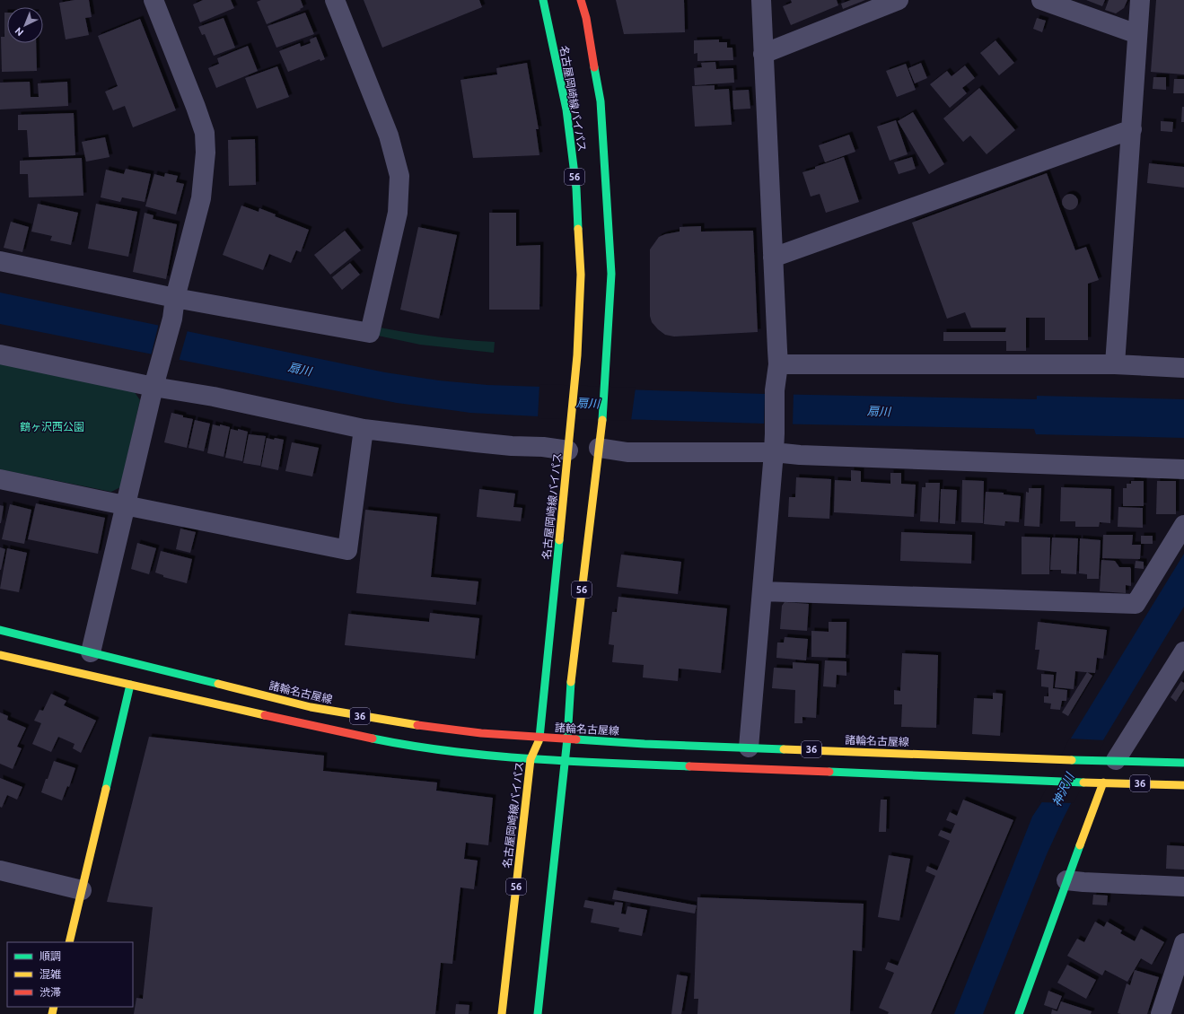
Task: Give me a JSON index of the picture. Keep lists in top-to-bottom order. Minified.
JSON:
{"streets":{"main road":["名古屋岡崎線バイパス","56","諸輪名古屋線","36"]},"crossings":[["名古屋岡崎線バイパス","諸輪名古屋線"],["名古屋岡崎線バイパス","36"]],"water":["扇川","神沢川"],"parks":["鶴ヶ沢西公園"],"legend":["順調","混雑","渋滞"],"north":"bottom left"}
